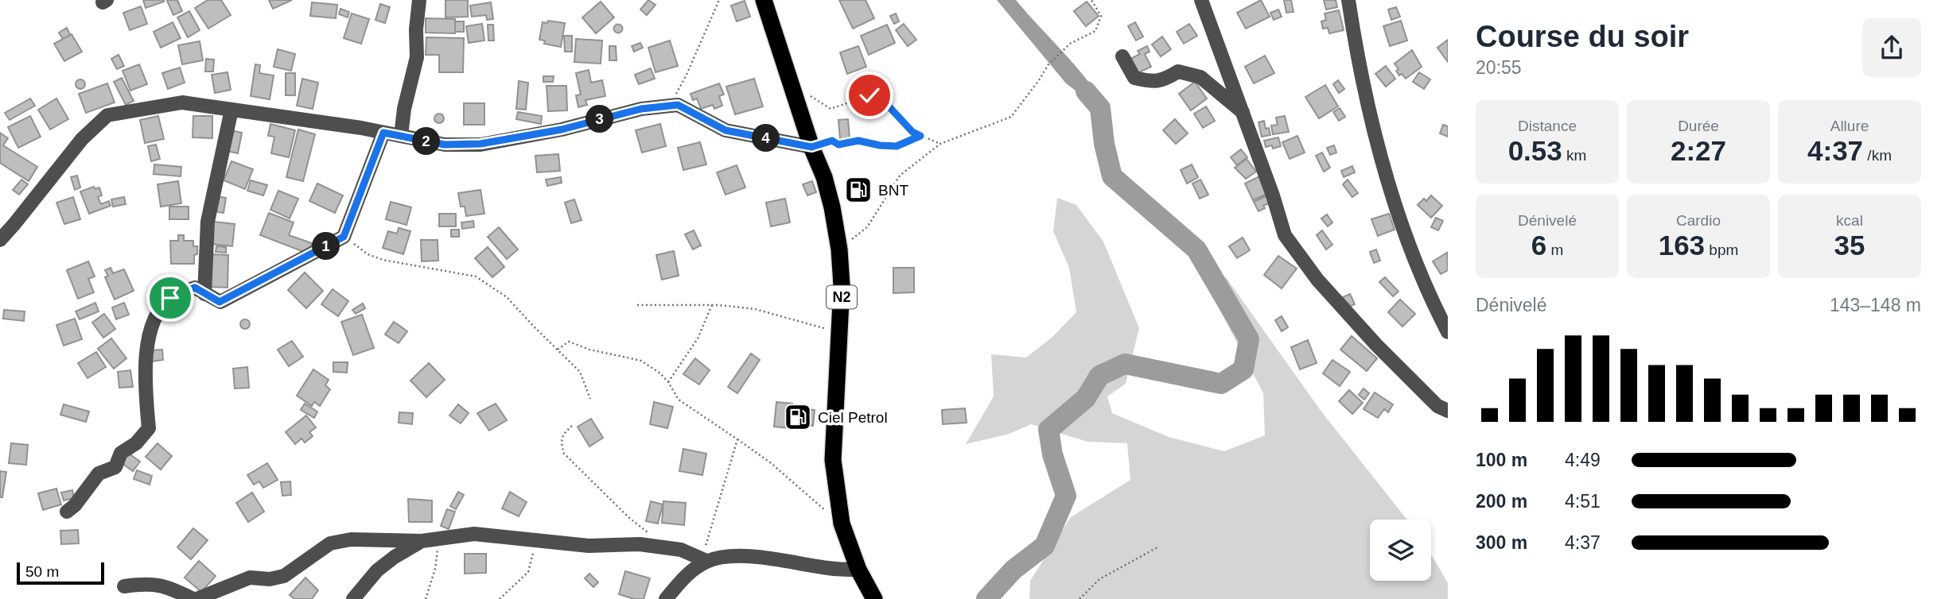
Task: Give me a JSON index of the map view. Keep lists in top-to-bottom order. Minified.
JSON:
{"streets":{"highway":["N2"]},"places":{"fuel station":["BNT","Ciel Petrol"]},"scale_bar":"50 m","page":{"heading":["Course du soir","20:55"],"stats":[["Distance","0.53 km"],["Durée","2:27"],["Allure","4:37 /km"],["Dénivelé","6 m"],["Cardio","163 bpm"],["kcal","35"]],"pins":["3","4","2","1"],"chart":["Dénivelé","143–148 m"],"list":[{"name":"100 m","note":"4:49"},{"name":"200 m","note":"4:51"},{"name":"300 m","note":"4:37"}],"scale":"50 m"}}
